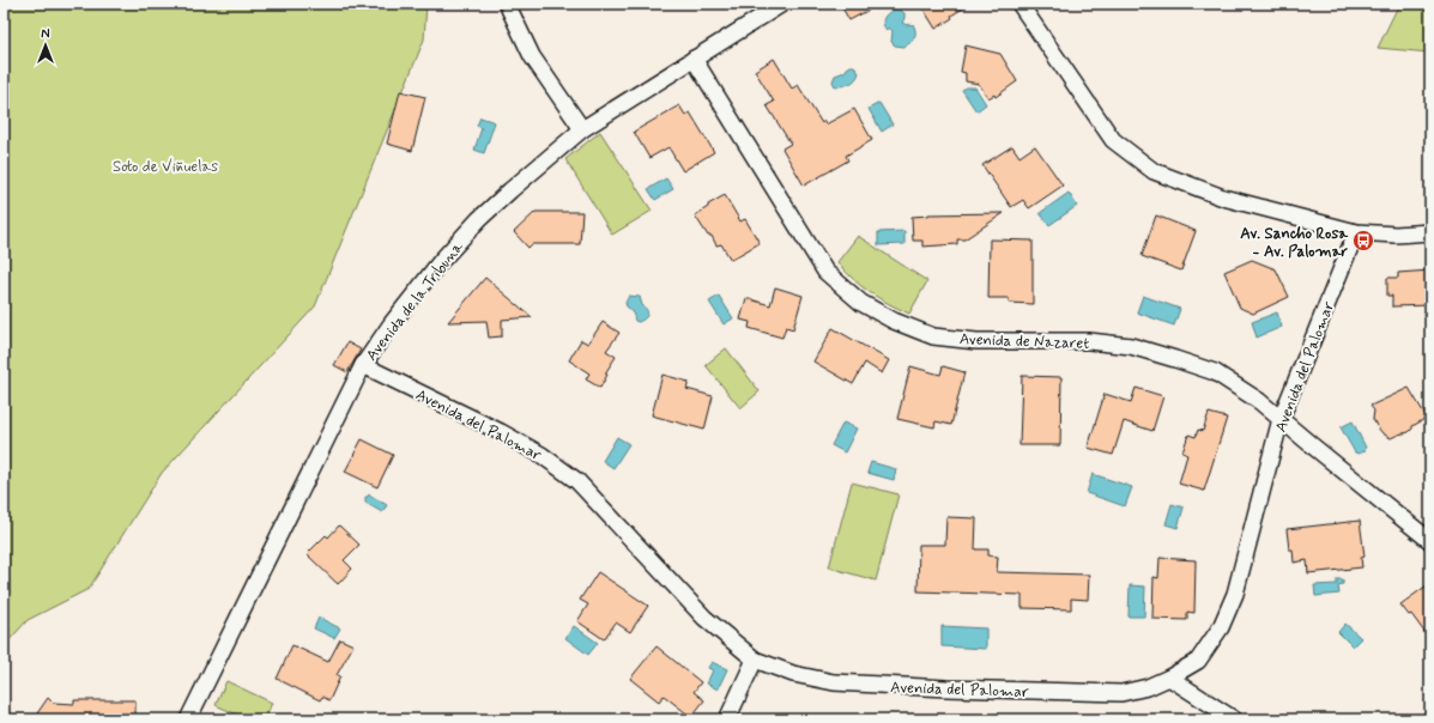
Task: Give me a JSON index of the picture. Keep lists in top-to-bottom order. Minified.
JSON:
{"streets":{"street":["Avenida de la Tribuna","Avenida de Nazaret","Avenida del Palomar"]},"crossings":[["Avenida de la Tribuna","Avenida de Nazaret"],["Avenida de la Tribuna","Avenida del Palomar"],["Avenida de Nazaret","Avenida del Palomar"]],"parks":["Soto de Viñuelas"],"places":{"bus stop":["Av. Sancho Rosa - Av. Palomar"]},"north":"top"}
